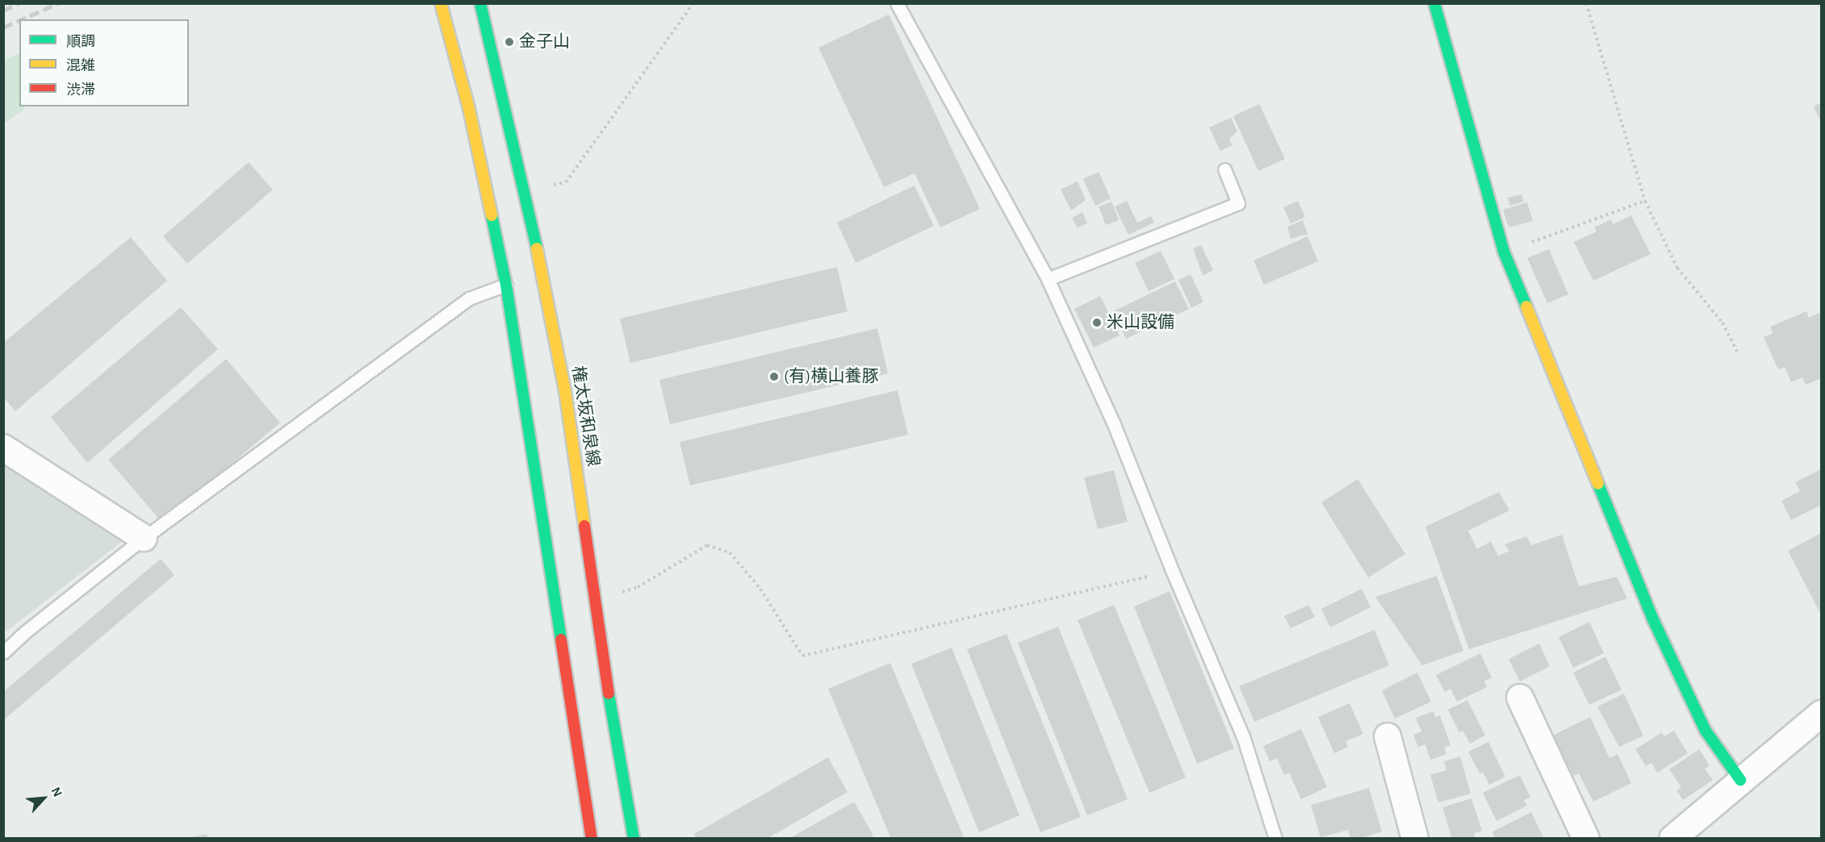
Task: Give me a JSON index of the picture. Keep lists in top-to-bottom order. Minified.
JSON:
{"streets":{"street":["権太坂和泉線"]},"places":["金子山","米山設備","(有)横山養豚"],"legend":["順調","混雑","渋滞"],"north":"top right"}
